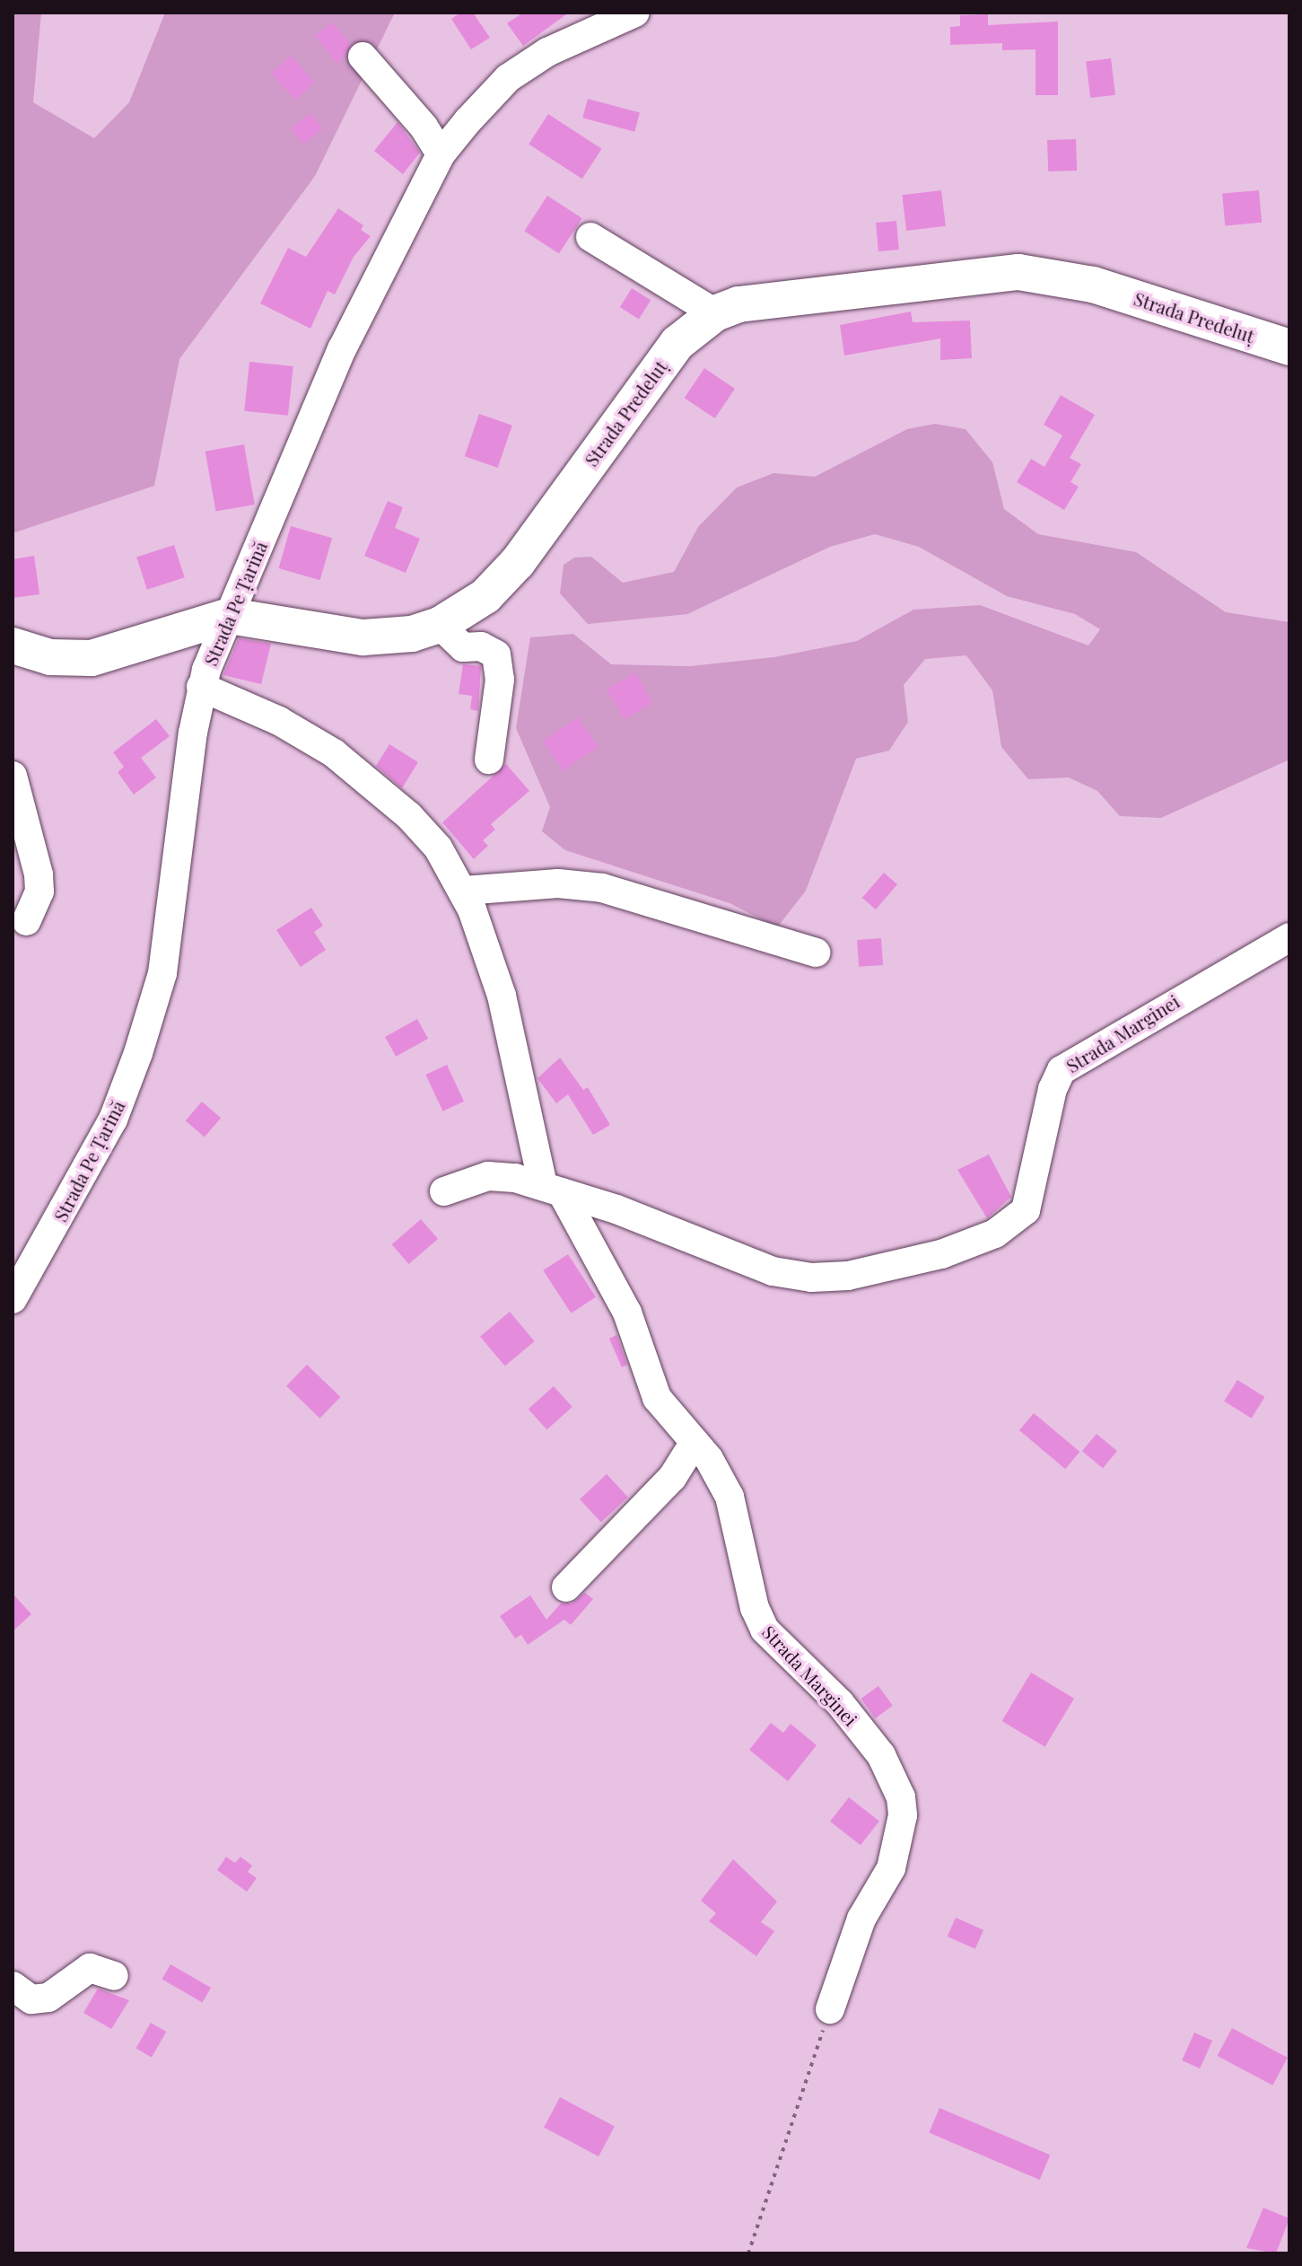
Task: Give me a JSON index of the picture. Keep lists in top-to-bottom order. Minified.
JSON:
{"streets":{"main road":["Strada Predeluț"],"street":["Strada Pe Țarină","Strada Marginei"]},"crossings":[["Strada Predeluț","Strada Pe Țarină"]]}
